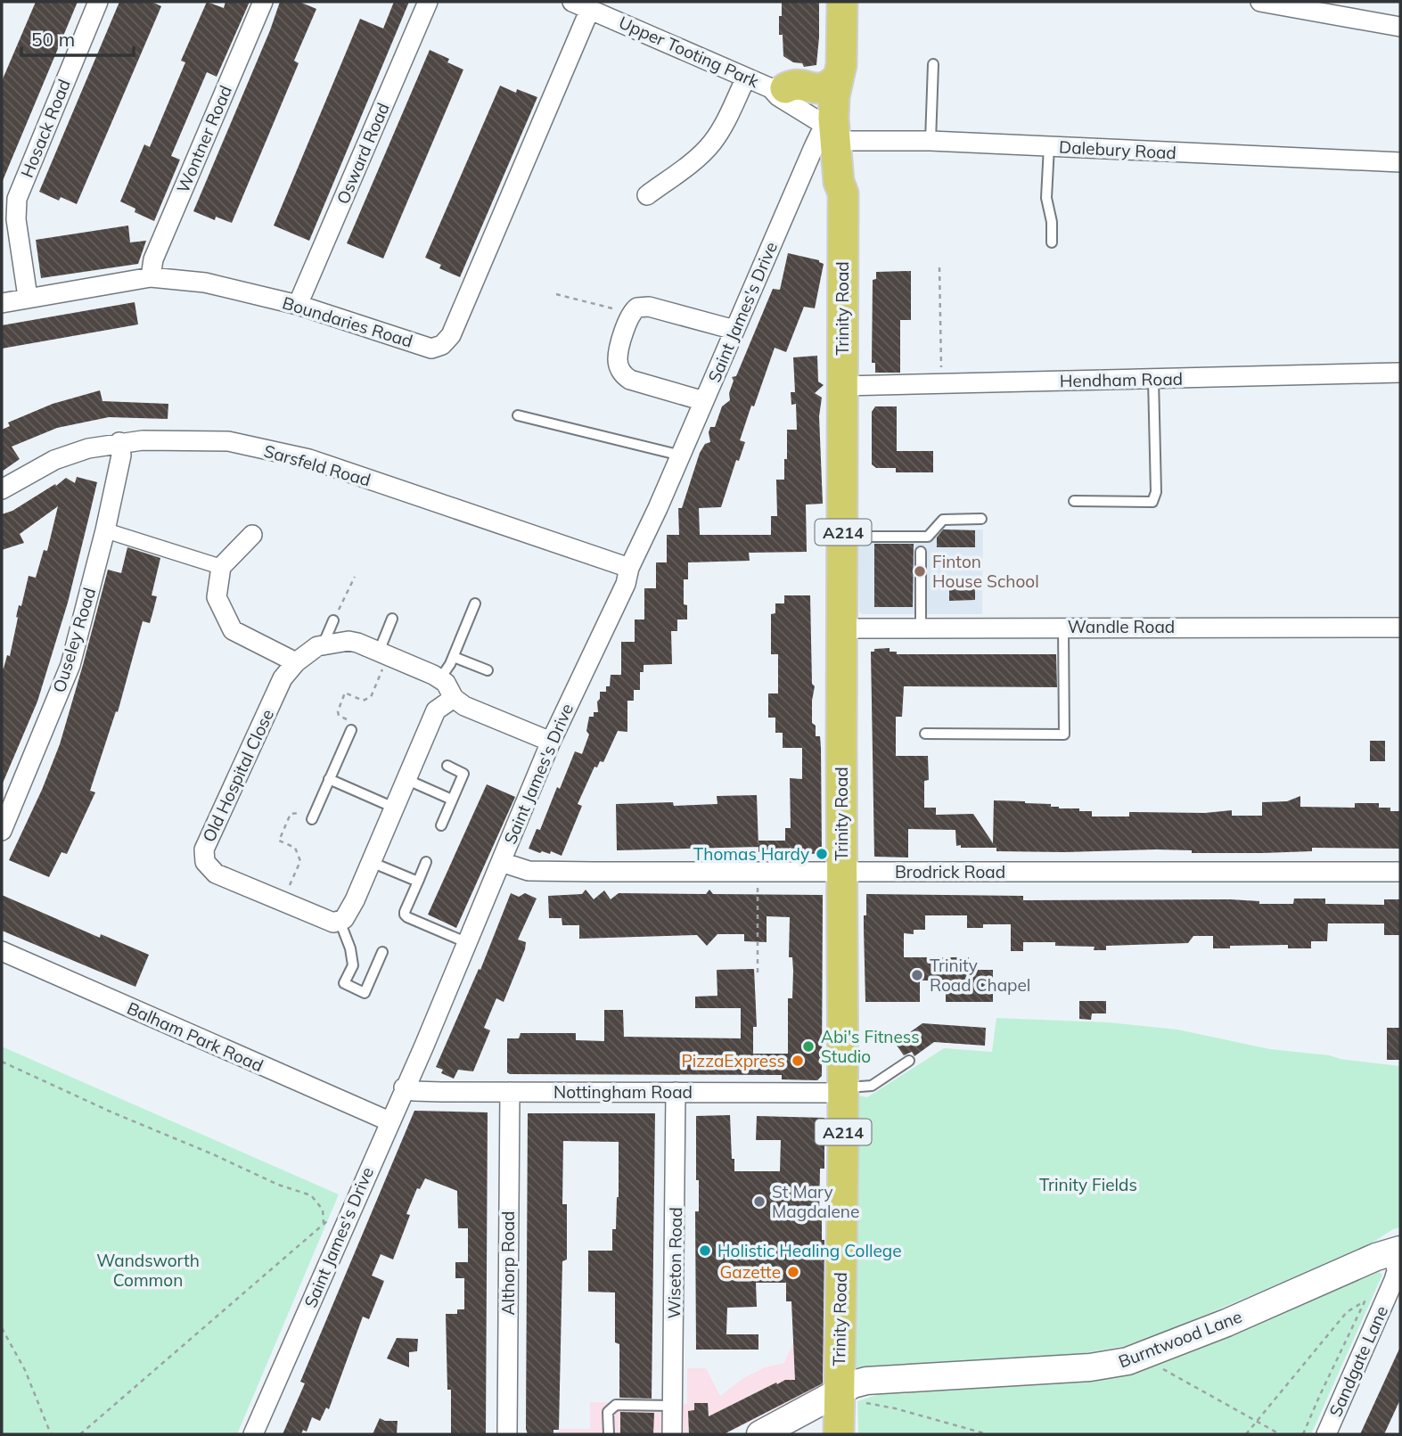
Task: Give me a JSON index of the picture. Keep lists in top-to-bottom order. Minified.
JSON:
{"streets":{"highway":["Trinity Road","A214"],"main road":["Burntwood Lane"],"street":["Upper Tooting Park","Hosack Road","Wontner Road","Dalebury Road","Osward Road","Saint James's Drive","Boundaries Road","Hendham Road","Sarsfeld Road","Wandle Road","Ouseley Road","Old Hospital Close","Brodrick Road","Balham Park Road","Nottingham Road","Althorp Road","Wiseton Road","Sandgate Lane"]},"crossings":[["Upper Tooting Park","Dalebury Road"],["Upper Tooting Park","Trinity Road"],["Upper Tooting Park","Saint James's Drive"],["Upper Tooting Park","Boundaries Road"],["Hosack Road","Boundaries Road"],["Wontner Road","Boundaries Road"],["Dalebury Road","Trinity Road"],["Dalebury Road","Saint James's Drive"],["Osward Road","Boundaries Road"],["Trinity Road","Saint James's Drive"],["Trinity Road","Hendham Road"],["Trinity Road","Wandle Road"],["Trinity Road","Brodrick Road"],["Trinity Road","Nottingham Road"],["Trinity Road","Burntwood Lane"],["Saint James's Drive","Sarsfeld Road"],["Saint James's Drive","Brodrick Road"],["Saint James's Drive","Balham Park Road"],["Saint James's Drive","Nottingham Road"],["Sarsfeld Road","Ouseley Road"],["Nottingham Road","Althorp Road"],["Nottingham Road","Wiseton Road"],["Burntwood Lane","Sandgate Lane"]],"parks":["Trinity Fields","Wandsworth Common"],"places":["Finton House School","Thomas Hardy","Trinity Road Chapel","Abi's Fitness Studio","PizzaExpress","St Mary Magdalene","Holistic Healing College","Gazette"],"scale_bar":"50 m"}
